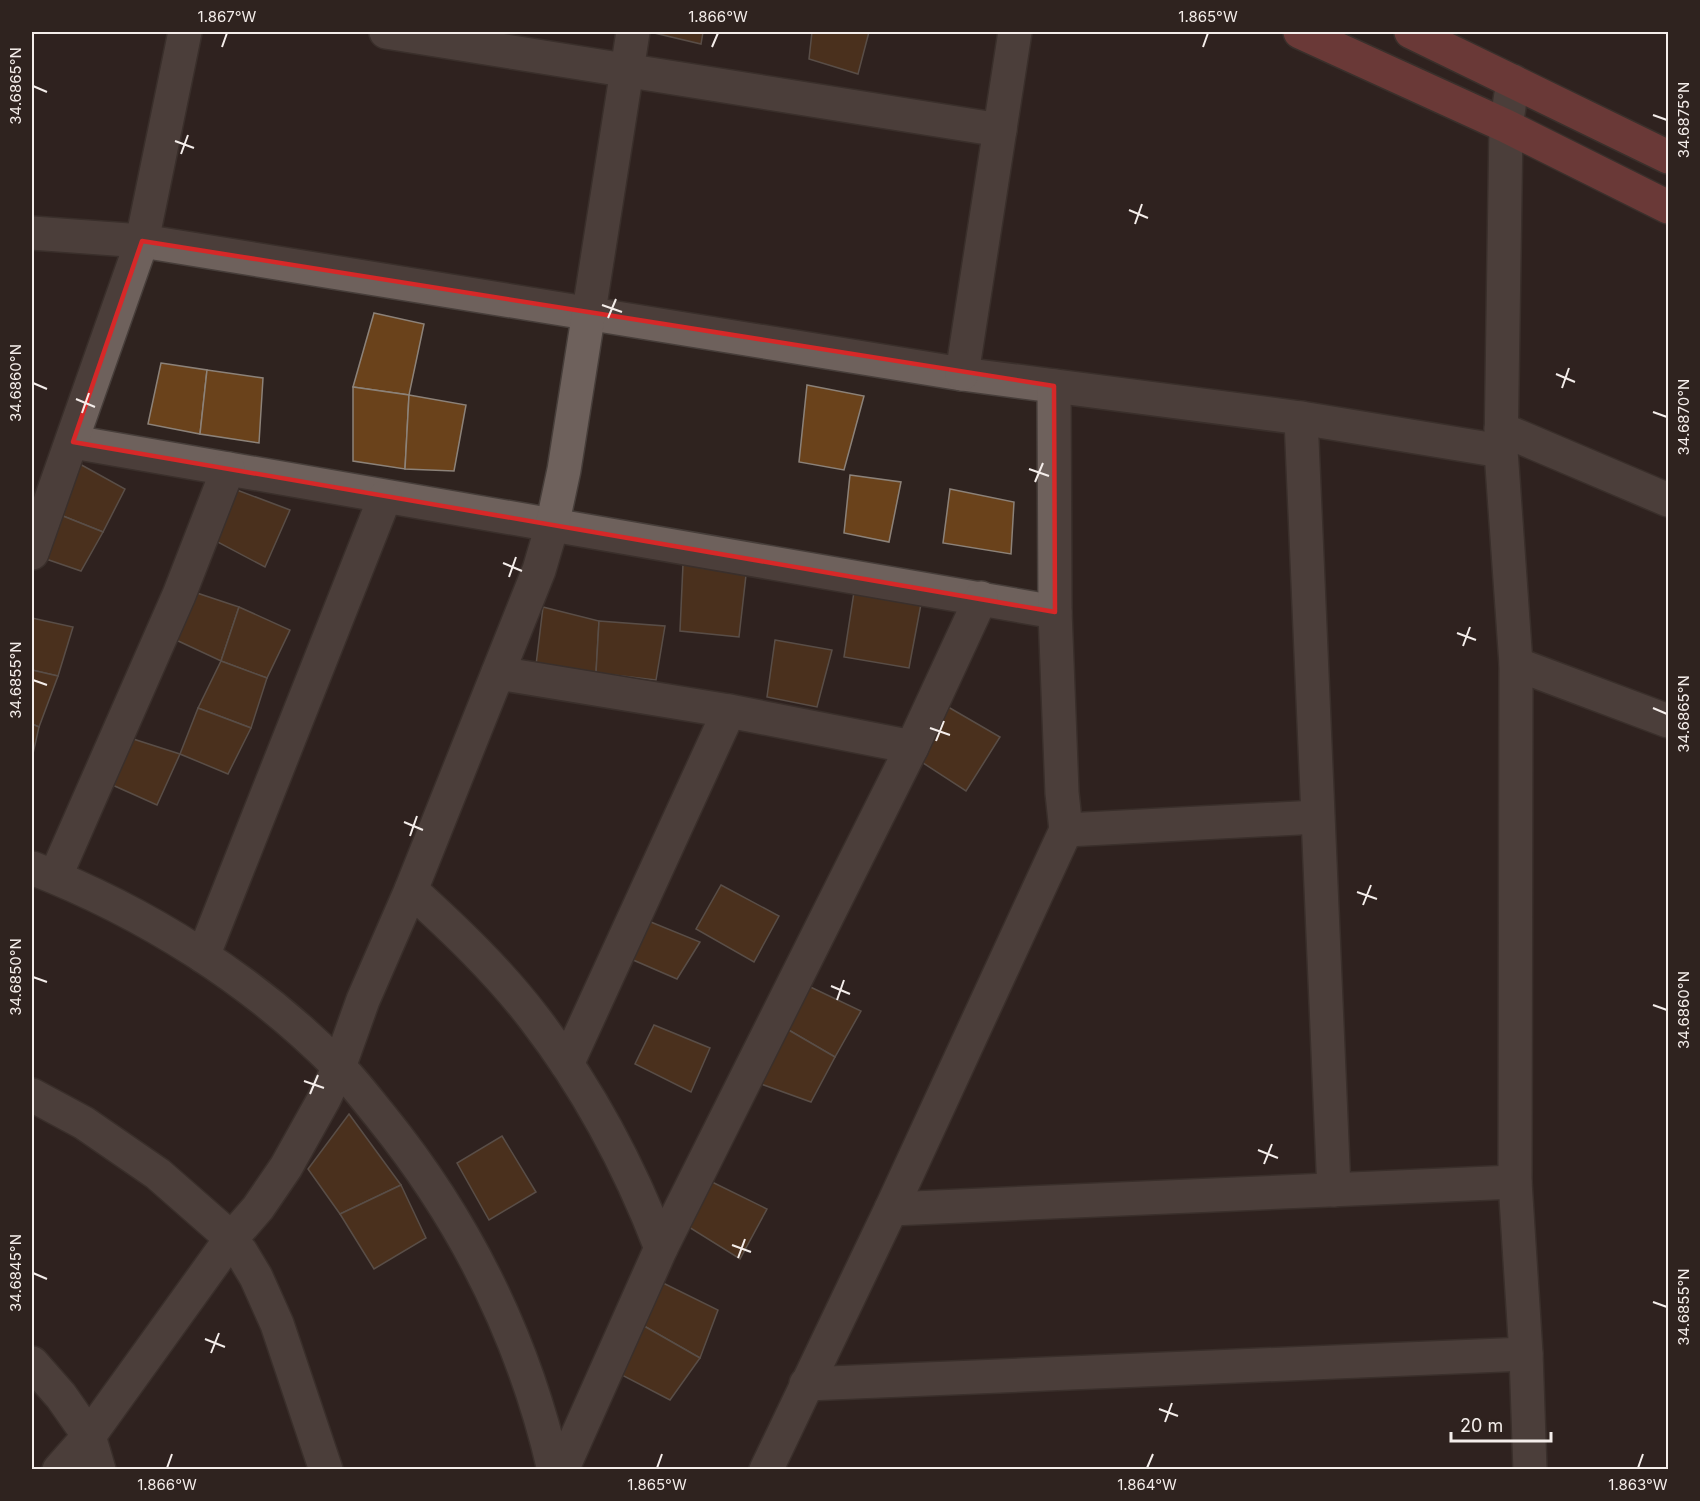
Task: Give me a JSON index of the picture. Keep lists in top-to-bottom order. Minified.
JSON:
{"scale_bar":"20 m","coordinates":["1.867°W","1.866°W","1.865°W","34.6865°N","34.6875°N","34.6860°N","34.6870°N","34.6855°N","34.6850°N","34.6845°N","1.864°W","1.863°W"]}
